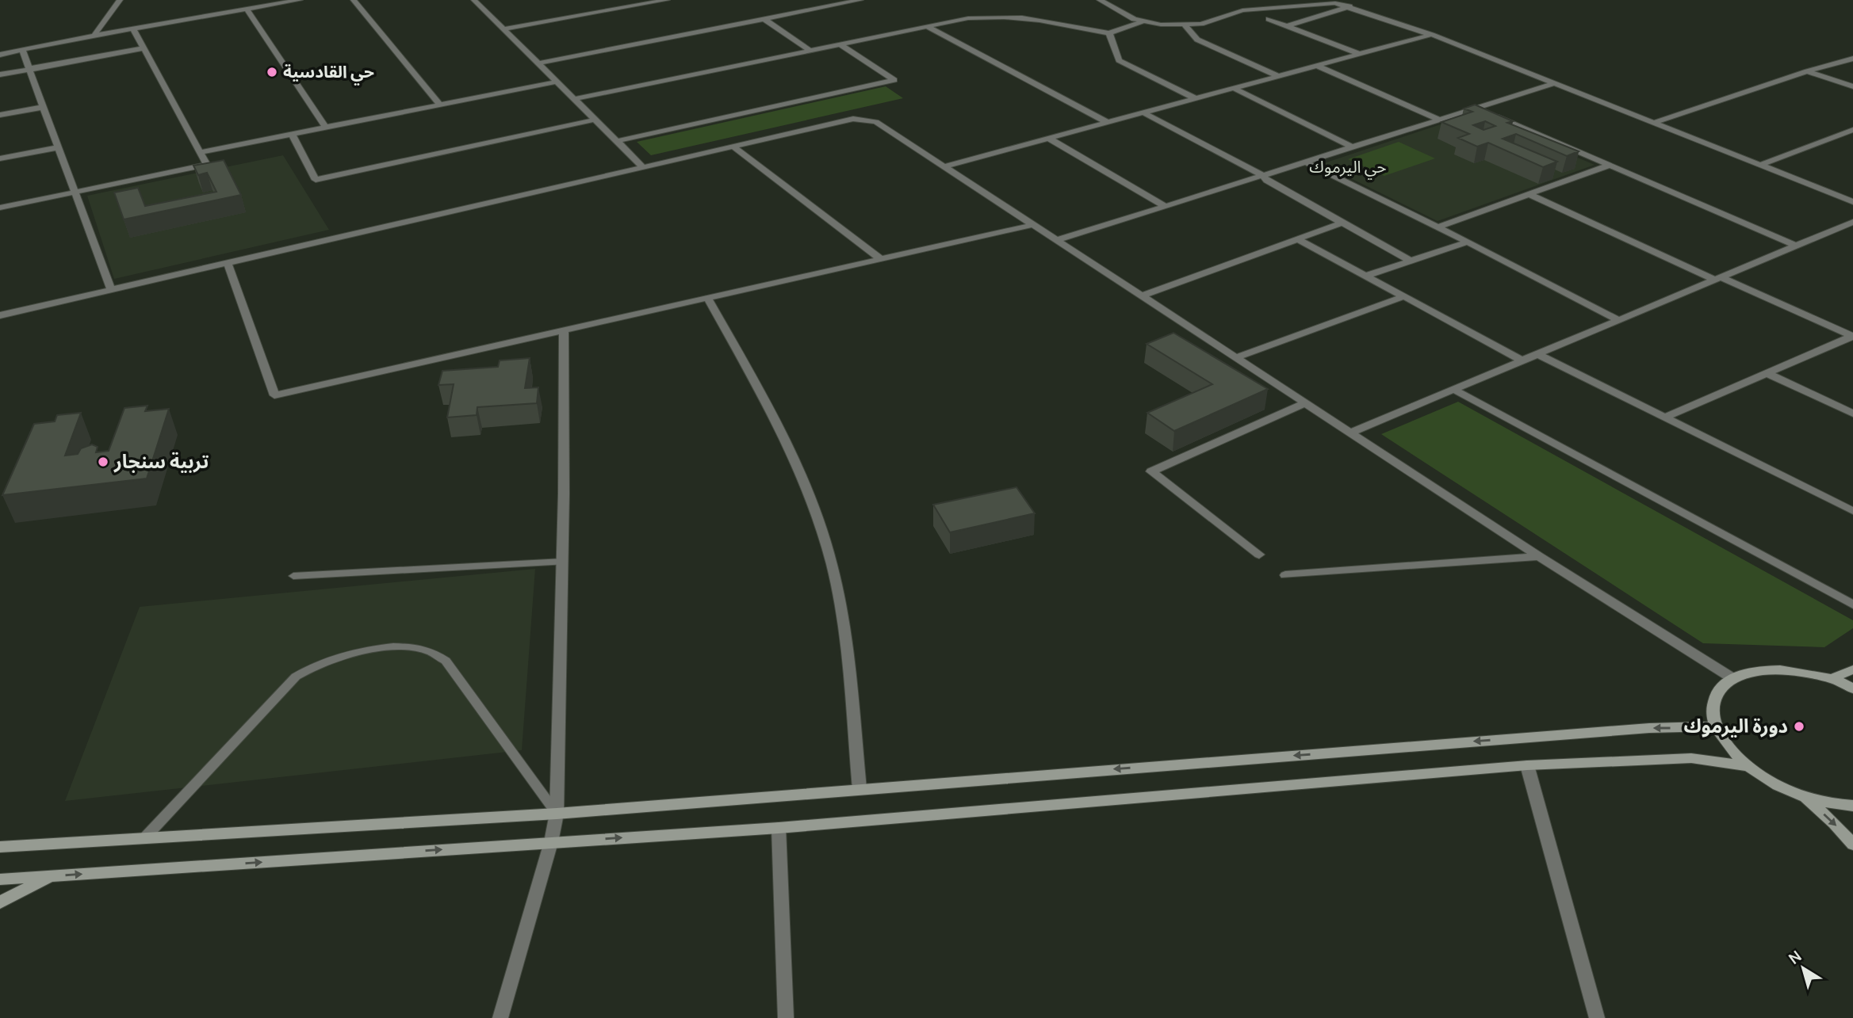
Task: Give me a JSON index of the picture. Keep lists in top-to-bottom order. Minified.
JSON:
{"districts":["حي اليرموك"],"places":["حي القادسية","تربية سنجار","دورة اليرموك"],"north":"top left"}
